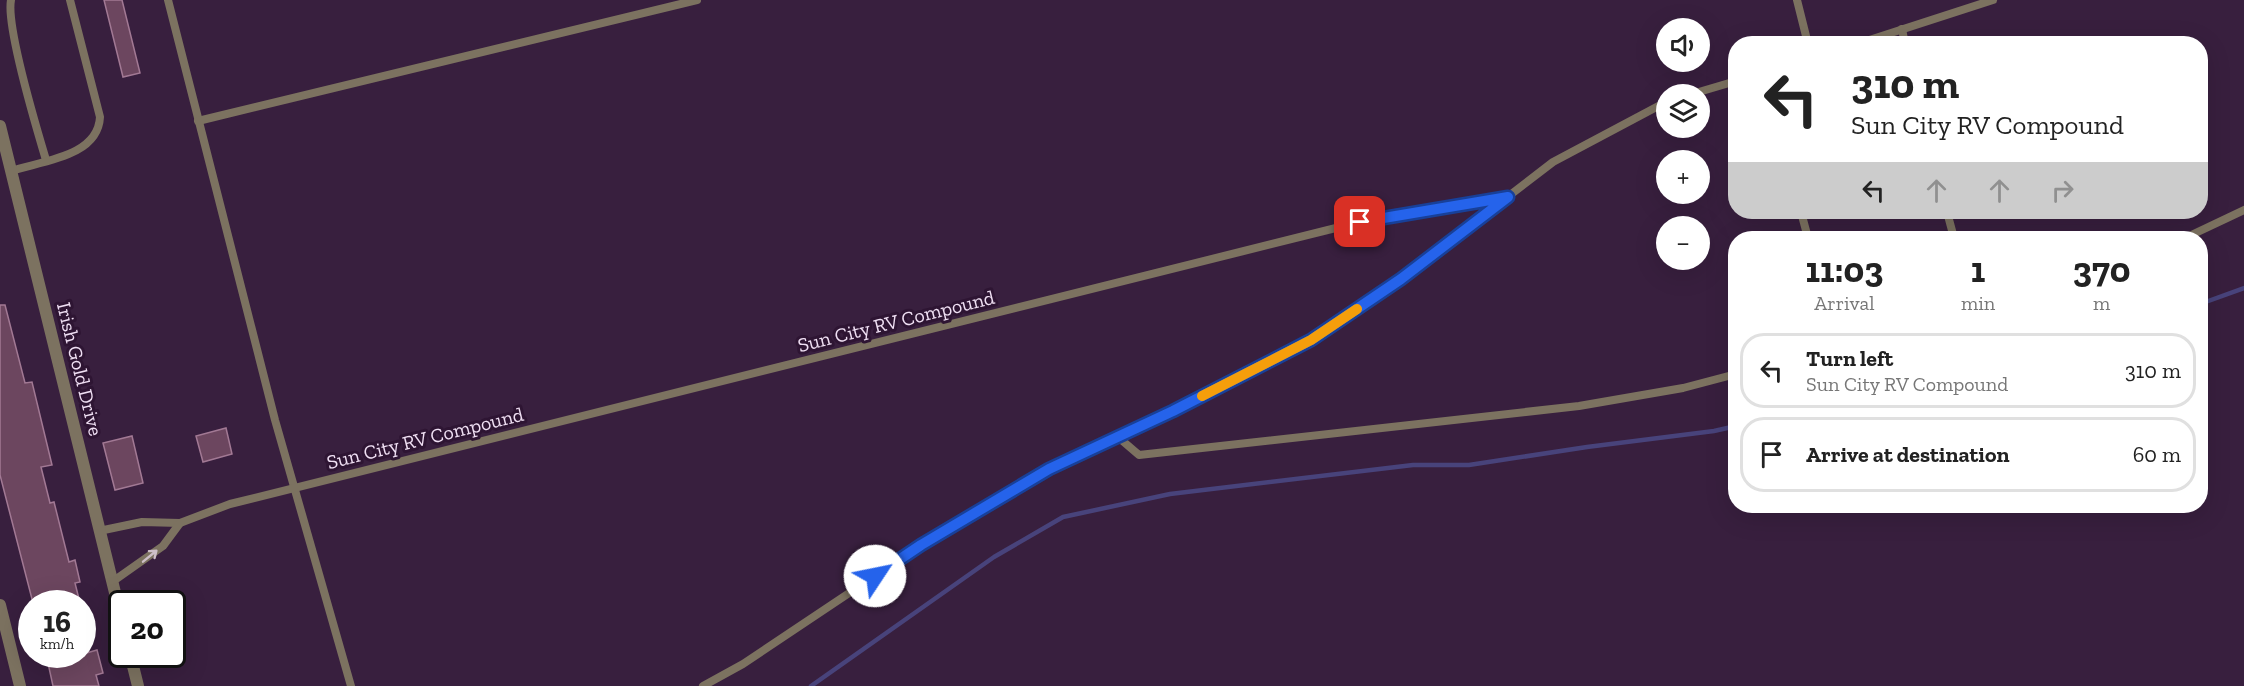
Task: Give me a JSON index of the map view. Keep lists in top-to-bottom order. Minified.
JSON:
{"streets":{"street":["Irish Gold Drive"],"lane":["Sun City RV Compound"]},"page":{"map_buttons":["+","−"],"turn":["310 m","Sun City RV Compound"],"eta":["11:03","Arrival","1","min","370","m"],"list":[{"name":"Turn left","note":"Sun City RV Compound","value":"310 m"},{"name":"Arrive at destination","value":"60 m"}],"speed":"16 km/h","limit":"20"}}
